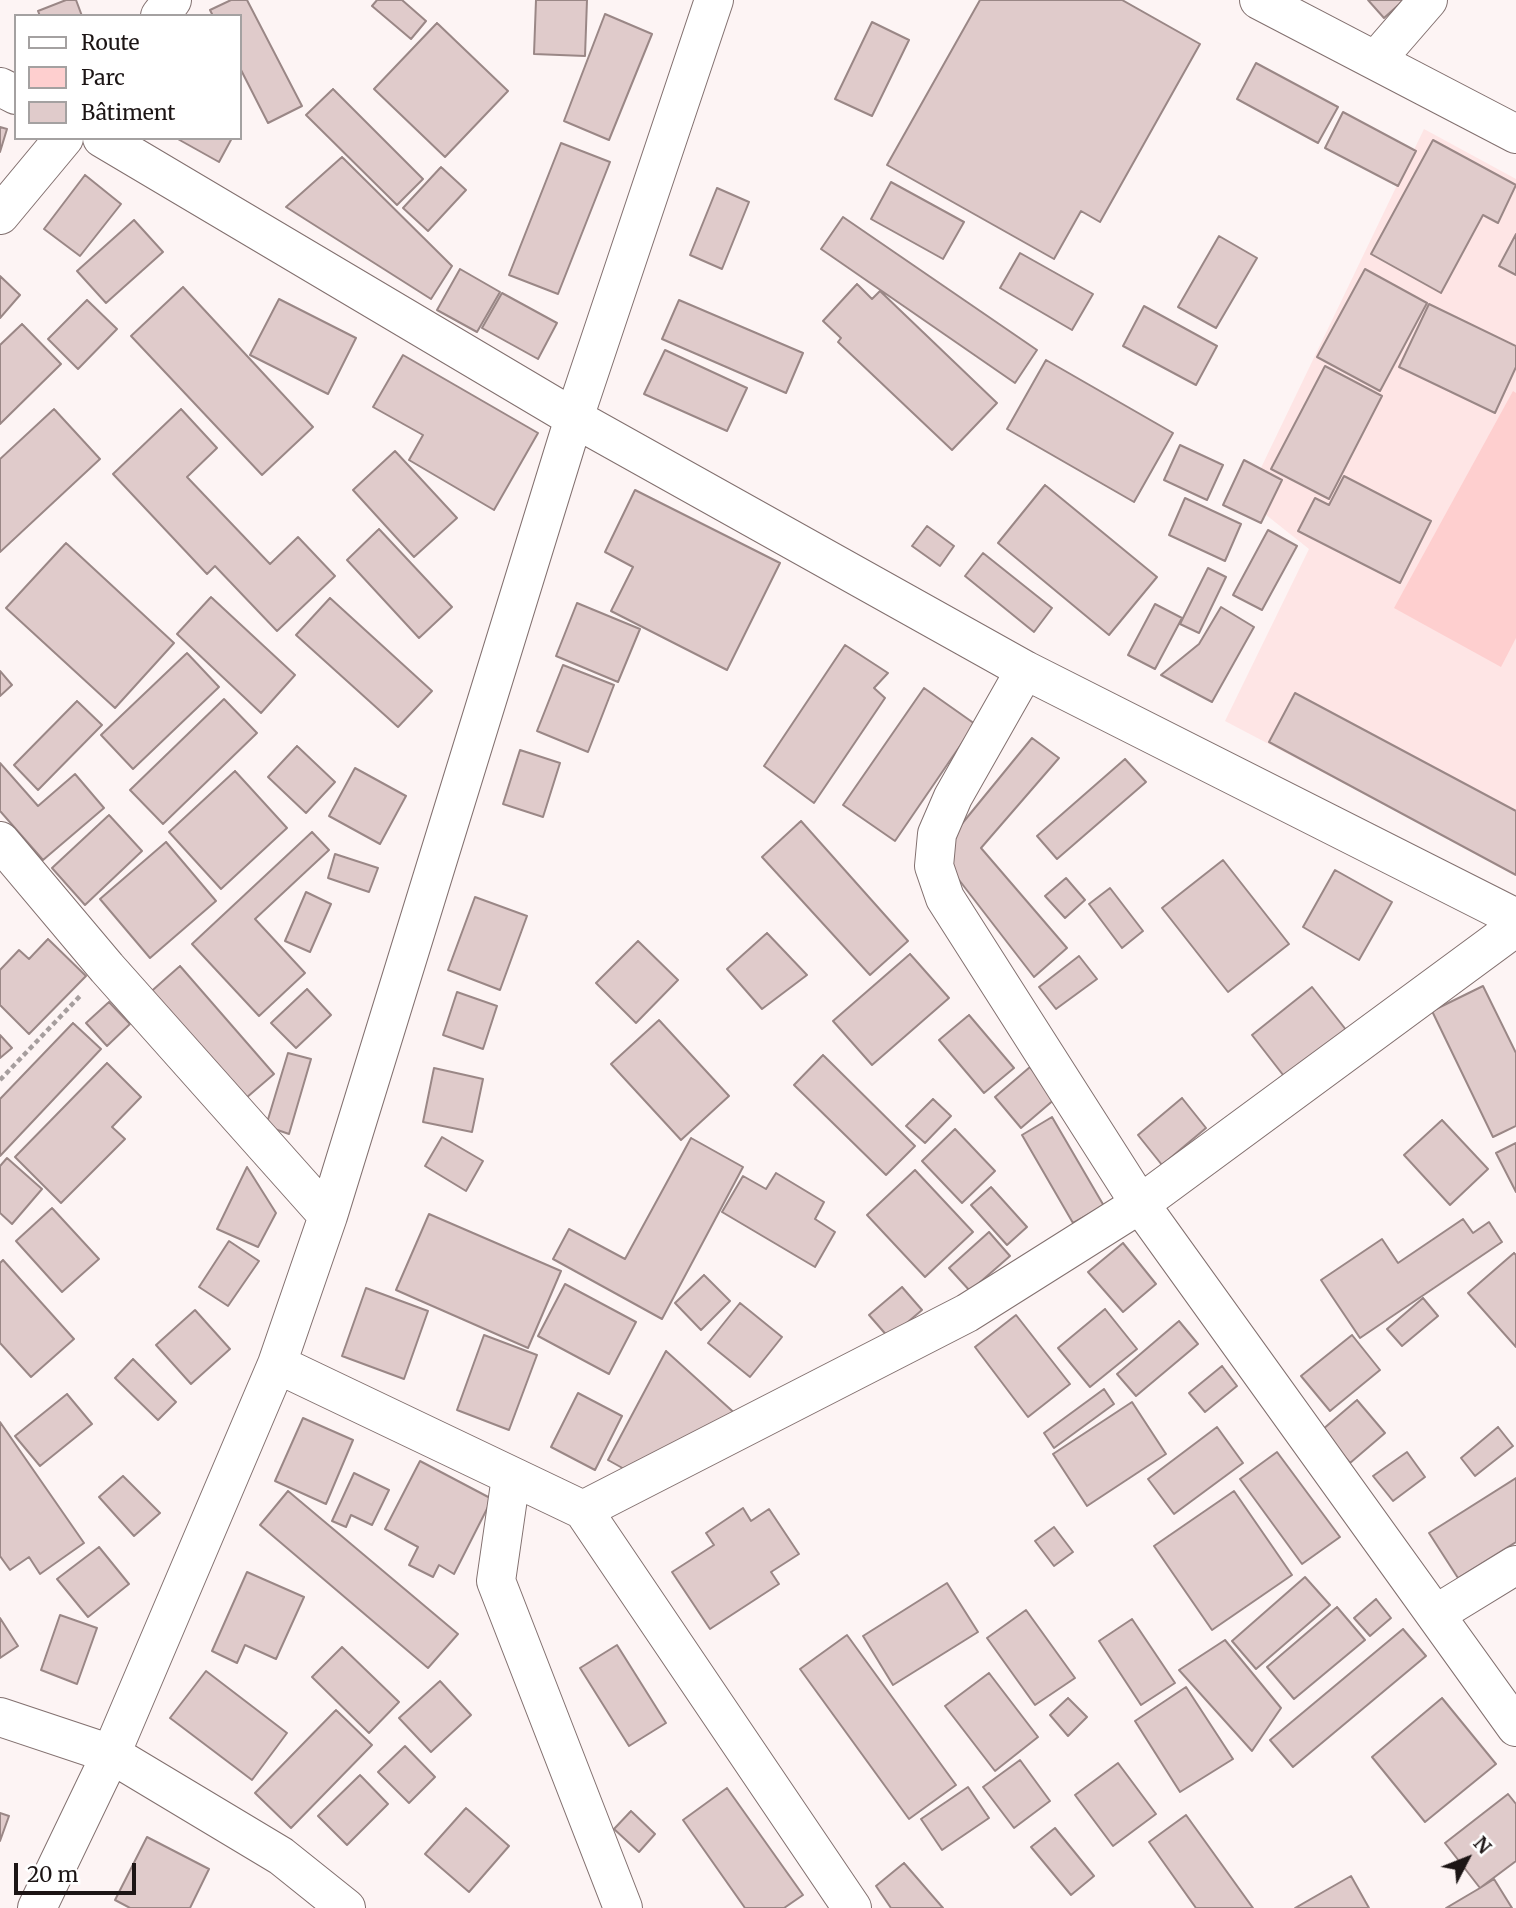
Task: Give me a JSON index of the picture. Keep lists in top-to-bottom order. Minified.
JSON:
{"legend":["Route","Parc","Bâtiment"],"scale_bar":"20 m","north":"top right"}
